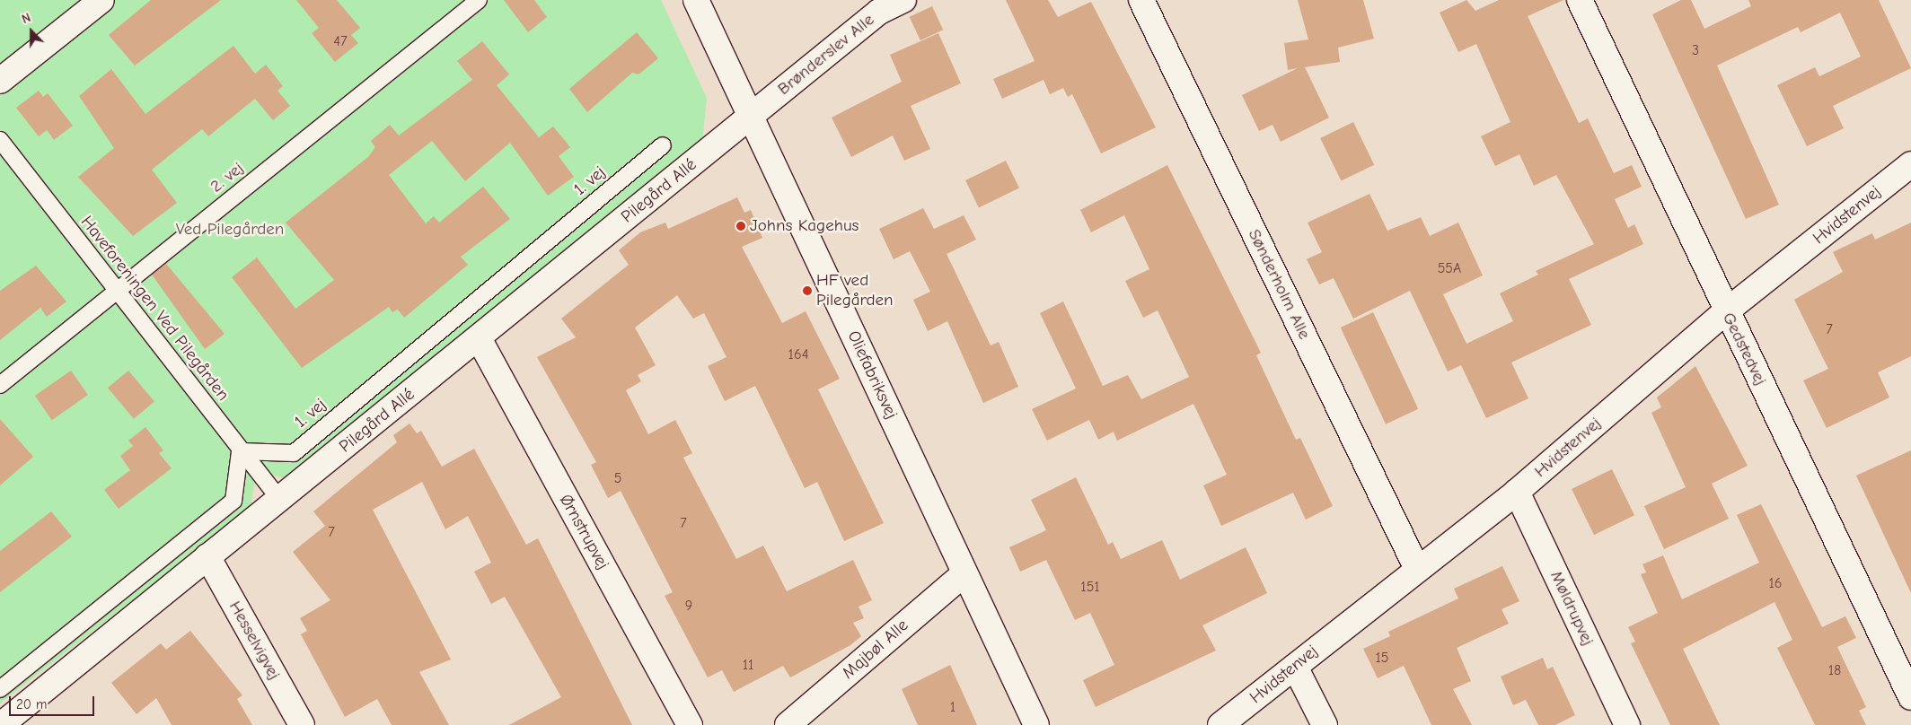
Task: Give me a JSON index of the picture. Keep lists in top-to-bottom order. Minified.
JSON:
{"streets":{"street":["Brønderslev Alle","Pilegård Allé","Hvidstenvej","Sønderholm Alle","Gedstedvej","Oliefabriksvej","Ørnstrupvej","Møldrupvej","Hesselvigvej","Majbøl Alle"],"lane":["2. vej","1. vej","Haveforeningen Ved Pilegården"]},"crossings":[["Brønderslev Alle","Pilegård Allé"],["Brønderslev Alle","Oliefabriksvej"],["2. vej","Haveforeningen Ved Pilegården"],["1. vej","Haveforeningen Ved Pilegården"],["Pilegård Allé","Haveforeningen Ved Pilegården"],["Pilegård Allé","Oliefabriksvej"],["Pilegård Allé","Ørnstrupvej"],["Pilegård Allé","Hesselvigvej"],["Hvidstenvej","Sønderholm Alle"],["Hvidstenvej","Gedstedvej"],["Hvidstenvej","Møldrupvej"],["Oliefabriksvej","Majbøl Alle"]],"parks":["Ved Pilegården"],"places":["Johns Kagehus","HF ved Pilegården"],"house_numbers":["47","3","55A","7","164","5","7","7","16","151","9","15","11","18","1"],"scale_bar":"20 m","north":"top"}
